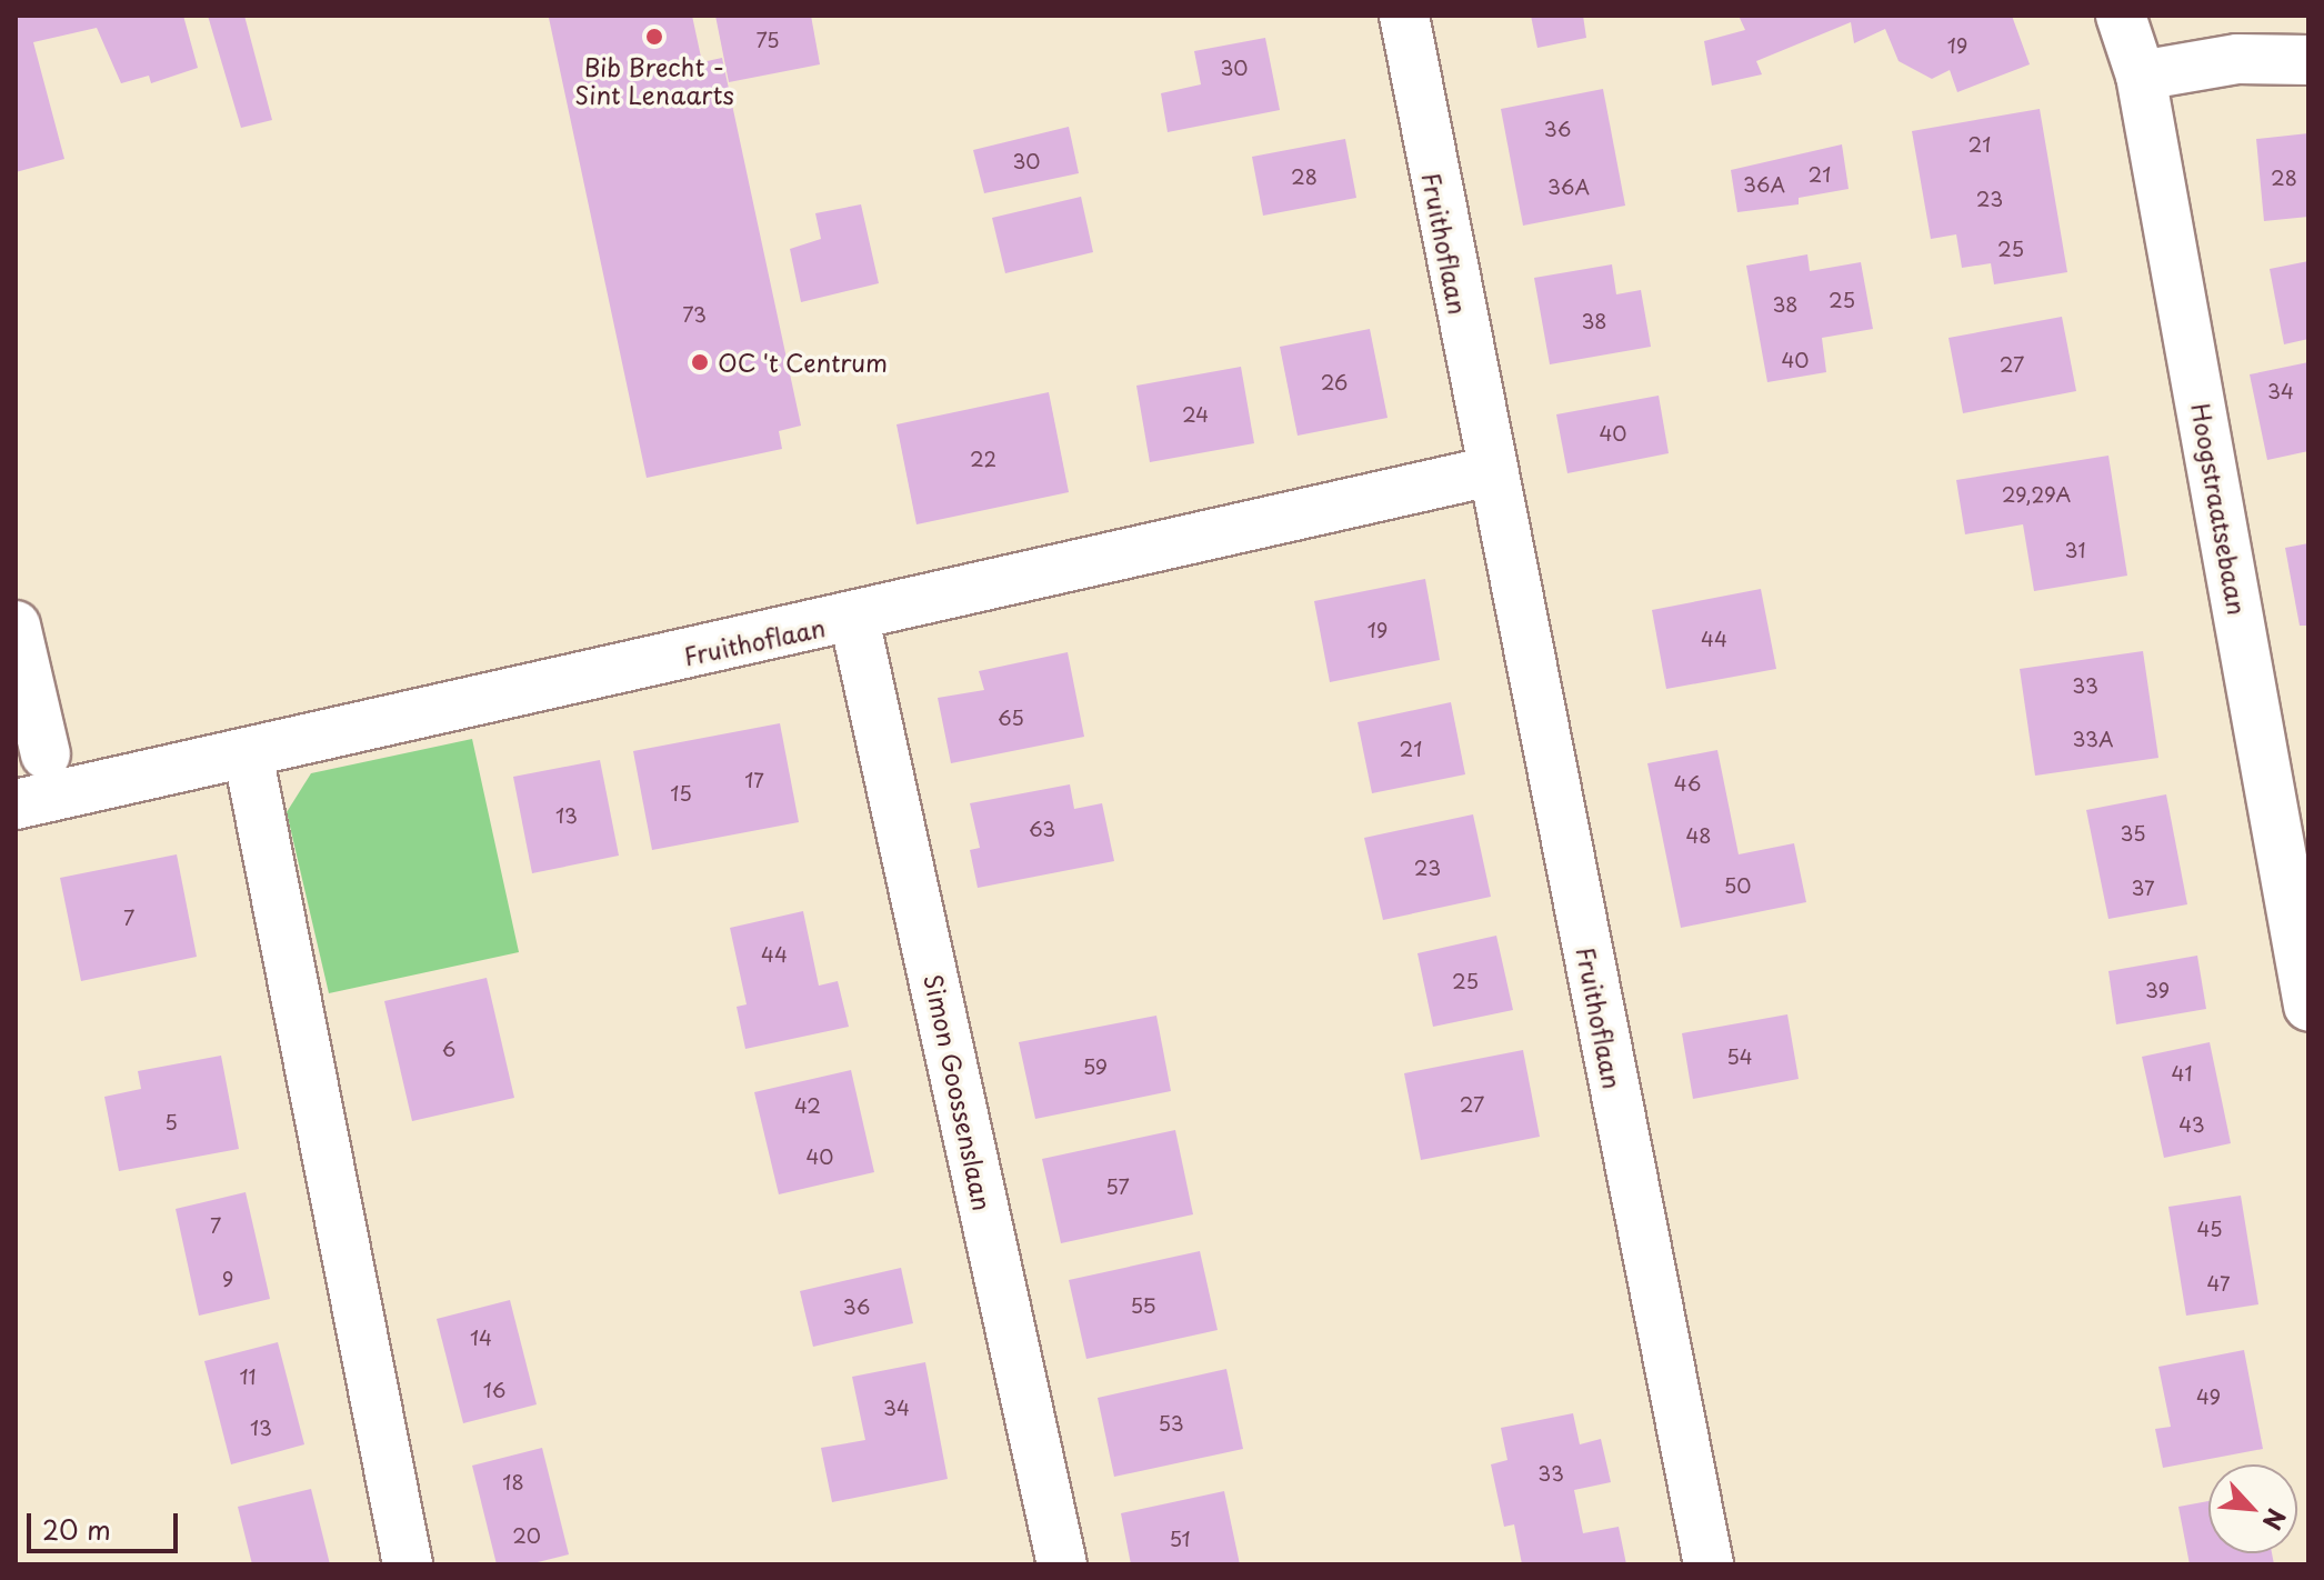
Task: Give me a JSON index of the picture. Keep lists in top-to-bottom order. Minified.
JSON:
{"streets":{"street":["Fruithoflaan","Hoogstraatsebaan","Simon Goossenslaan"]},"crossings":[["Fruithoflaan","Simon Goossenslaan"]],"places":["Bib Brecht - Sint Lenaarts","OC 't Centrum"],"house_numbers":["75","19","30","36","21","30","21","28","28","36A","36A","23","25","25","38","73","38","40","27","26","34","24","40","22","29,29A","31","19","44","33","65","33A","21","17","46","15","13","63","35","48","23","50","37","7","44","25","39","6","54","59","41","27","42","5","43","40","57","7","45","9","47","55","36","14","11","16","49","34","53","13","33","18","20","51"],"scale_bar":"20 m","north":"bottom right"}
